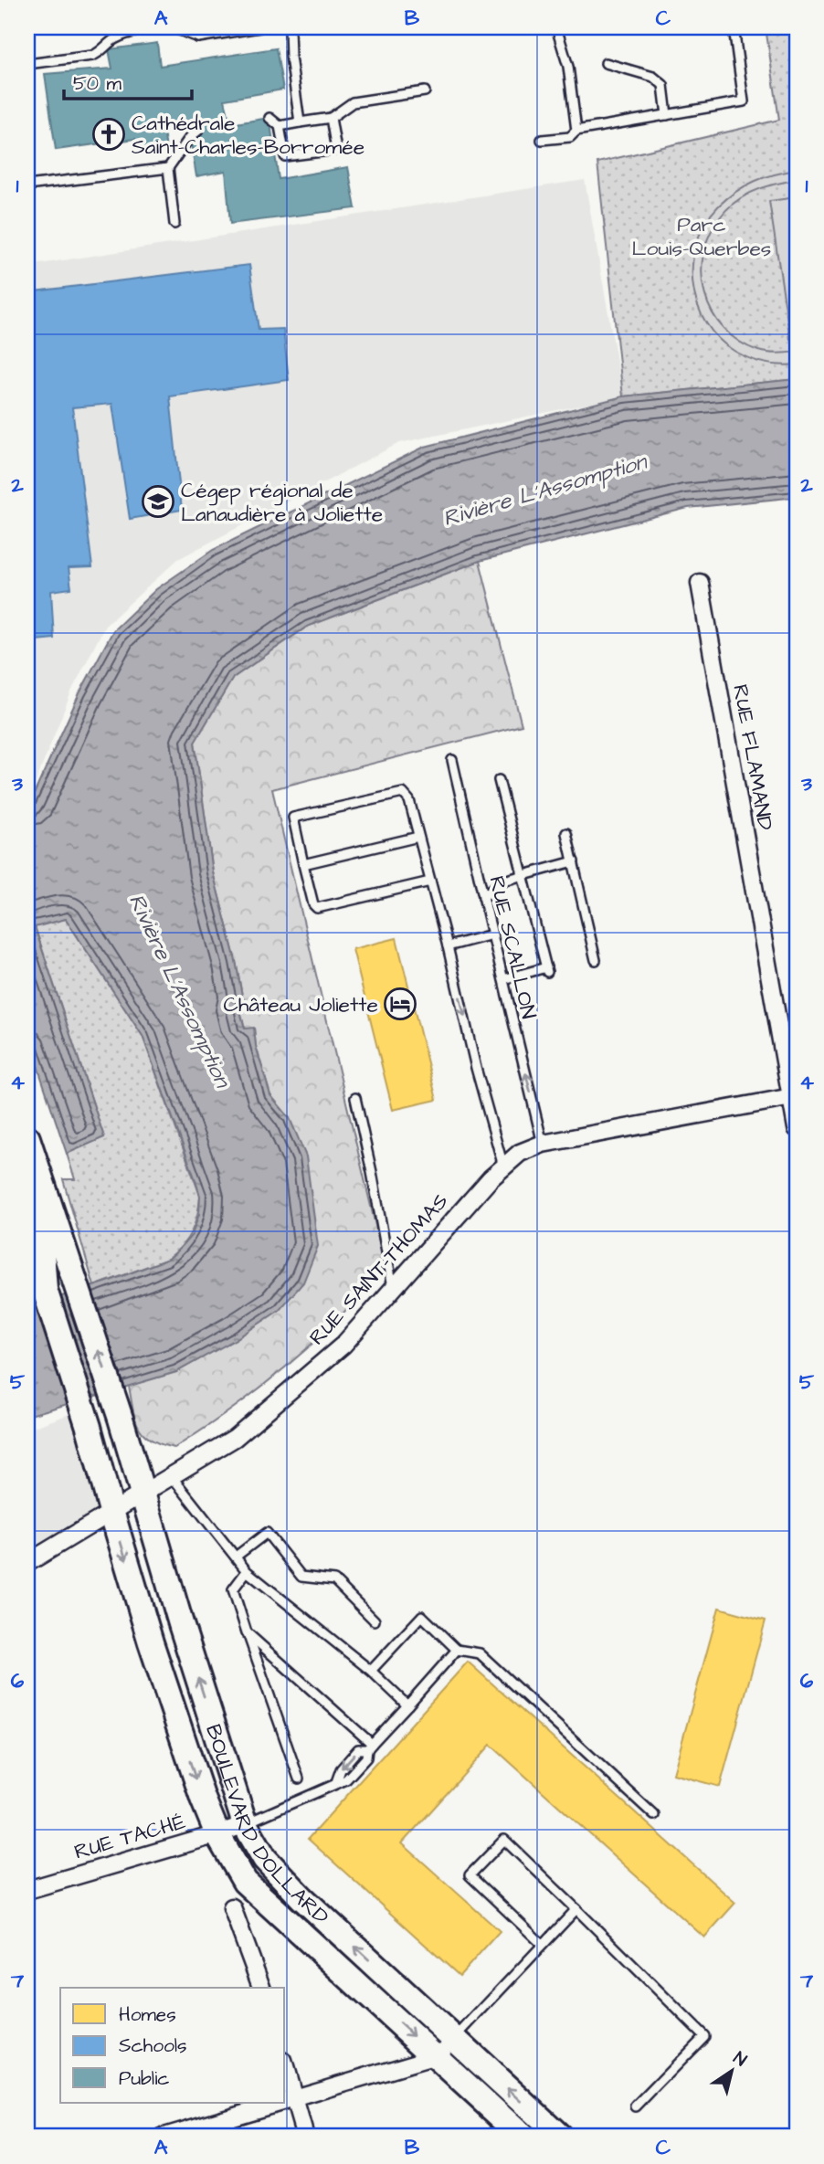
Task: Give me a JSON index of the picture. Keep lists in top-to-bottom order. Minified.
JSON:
{"streets":{"main road":["BOULEVARD DOLLARD"],"street":["RUE FLAMAND","RUE SAINT-THOMAS","RUE TACHÉ"],"lane":["RUE SCALLON"]},"crossings":[["RUE FLAMAND","RUE SAINT-THOMAS"],["RUE SCALLON","RUE SAINT-THOMAS"],["RUE SAINT-THOMAS","BOULEVARD DOLLARD"],["BOULEVARD DOLLARD","RUE TACHÉ"]],"water":["Rivière L'Assomption"],"parks":["Parc Louis-Querbes"],"places":{"church":["Cathédrale Saint-Charles-Borromée"],"school or university":["Cégep régional de Lanaudière à Joliette"],"hotel":["Château Joliette"]},"legend":["Homes","Schools","Public"],"scale_bar":"50 m","north":"top right","grid":{"columns":["A","B","C"],"rows":["1","2","3","4","5","6","7"]}}
